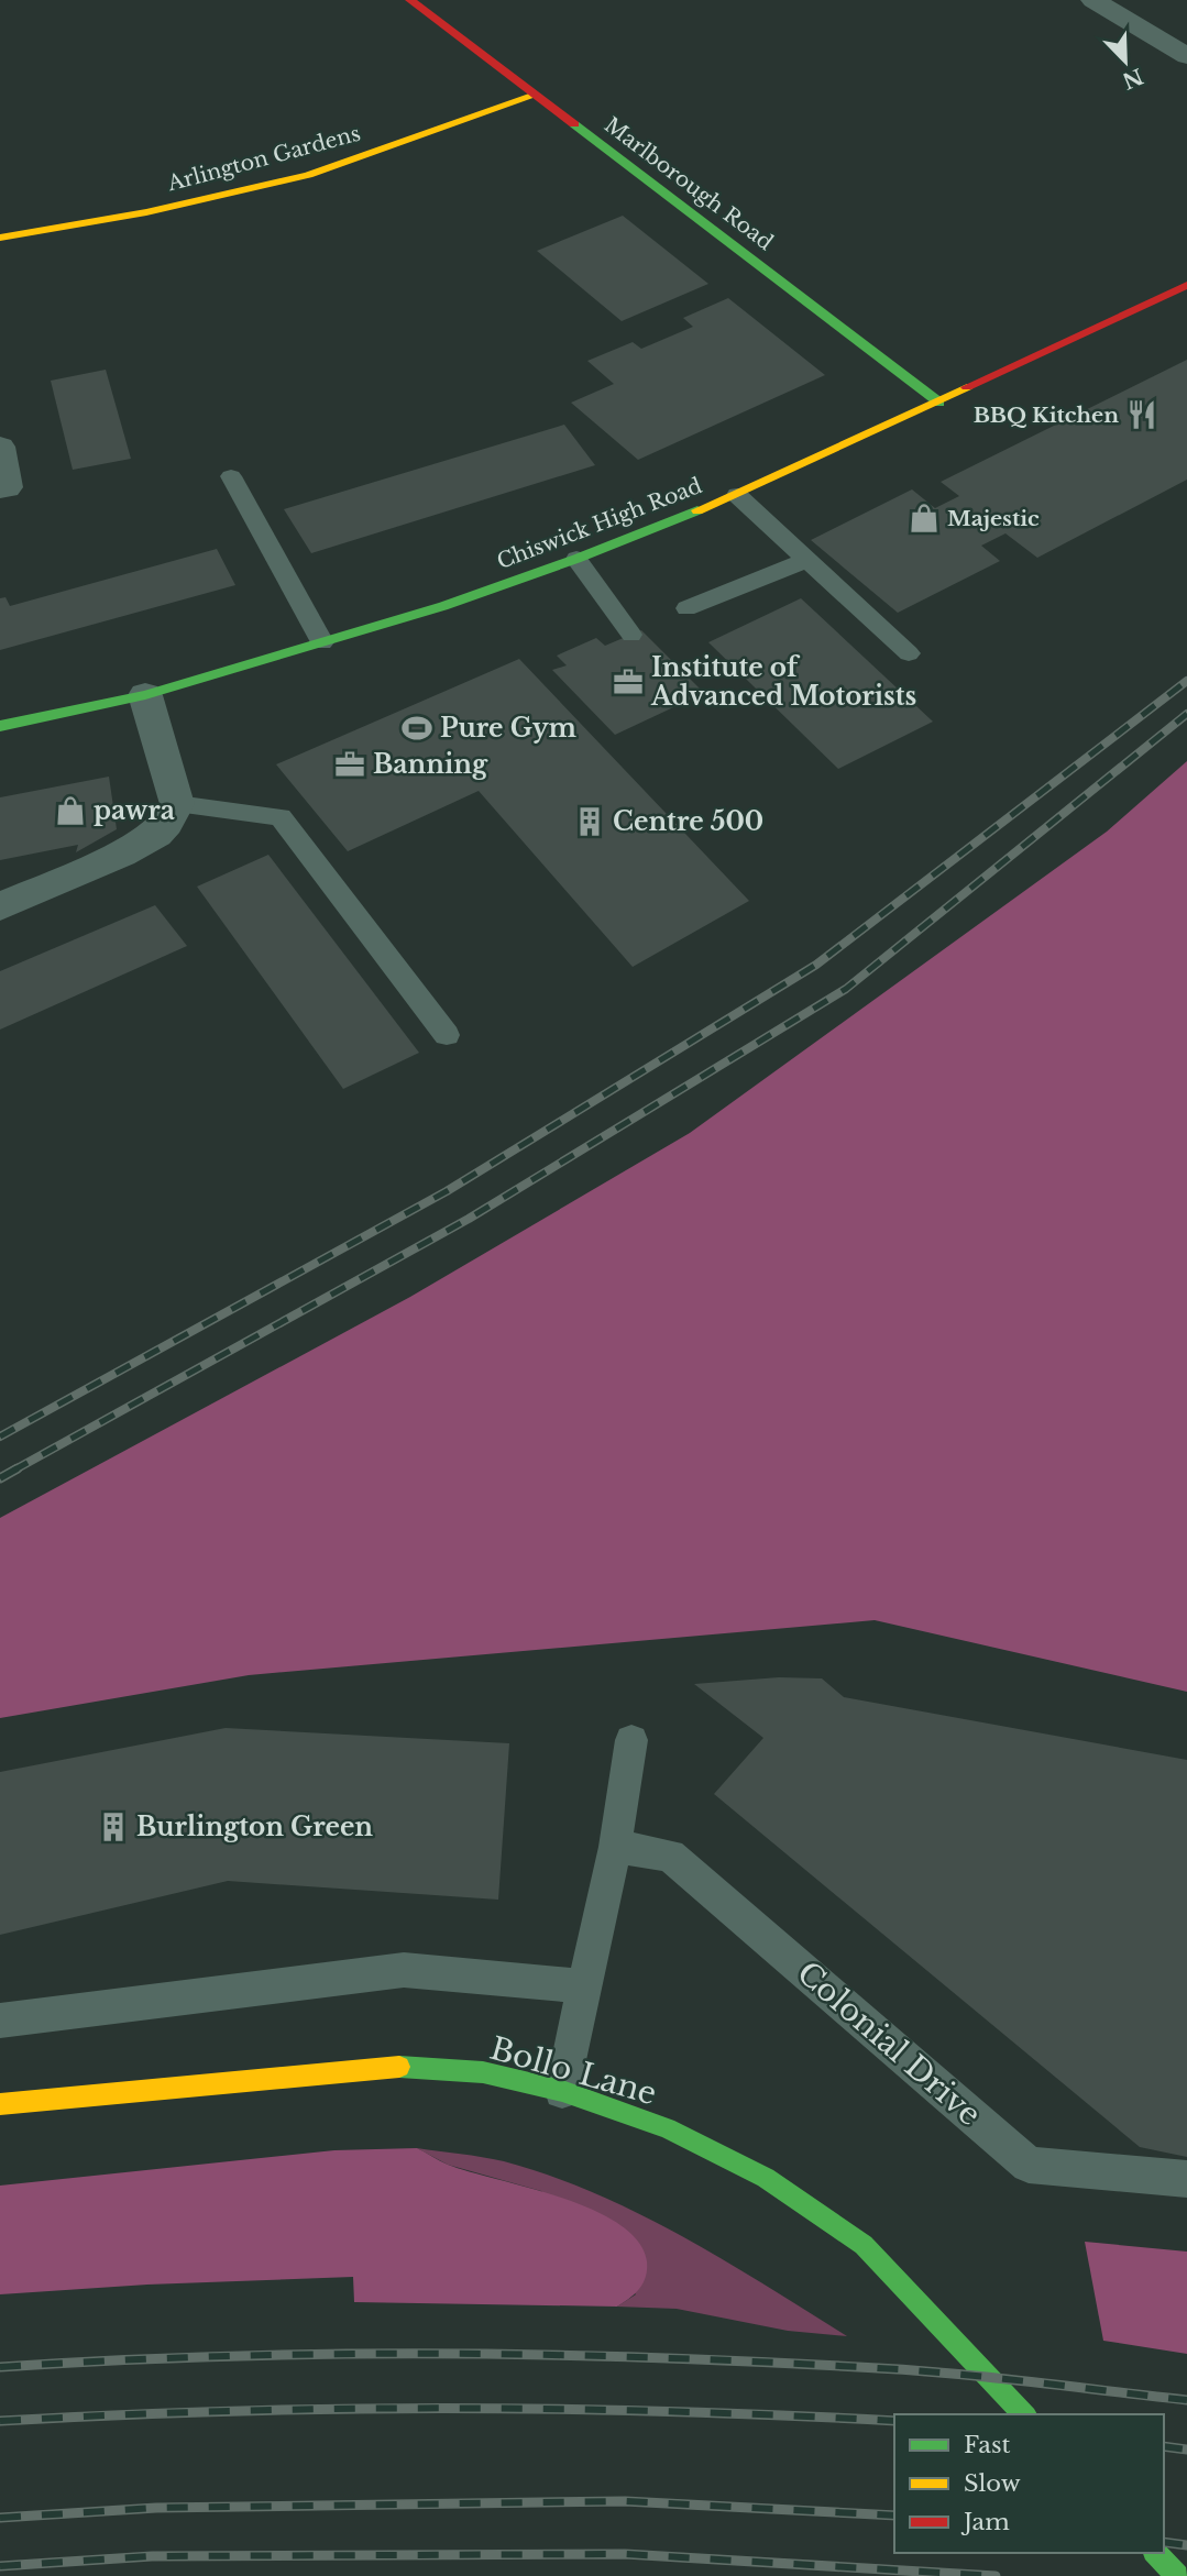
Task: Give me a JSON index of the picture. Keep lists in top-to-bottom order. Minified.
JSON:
{"streets":{"street":["Arlington Gardens","Marlborough Road","Chiswick High Road","Bollo Lane"],"lane":["Colonial Drive"]},"crossings":[["Arlington Gardens","Marlborough Road"],["Marlborough Road","Chiswick High Road"]],"places":{"restaurant":["BBQ Kitchen"],"shop":["Majestic","pawra"],"office":["Institute of Advanced Motorists","Banning"],"sports":["Pure Gym"],"building":["Centre 500","Burlington Green"]},"legend":["Fast","Slow","Jam"],"north":"bottom right"}
